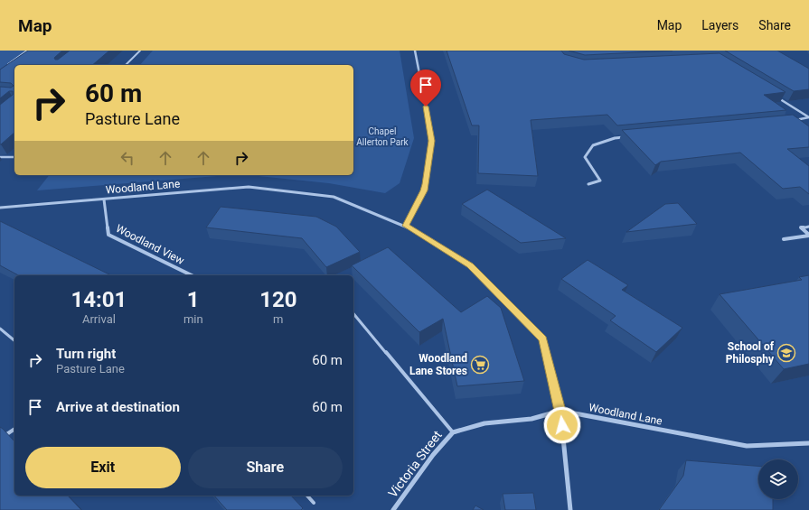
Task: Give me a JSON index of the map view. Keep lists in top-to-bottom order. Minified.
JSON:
{"streets":{"street":["Woodland Lane","Woodland View","Victoria Street"]},"crossings":[["Woodland Lane","Woodland View"],["Woodland Lane","Victoria Street"]],"parks":["Chapel Allerton Park"],"places":{"school or university":["School of Philosphy"],"supermarket":["Woodland Lane Stores"]},"page":{"header":"Map","nav":["Map","Layers","Share"],"turn":["60 m","Pasture Lane"],"eta":["14:01","Arrival","1","min","120","m"],"list":[{"name":"Turn right","note":"Pasture Lane","value":"60 m"},{"name":"Arrive at destination","value":"60 m"}],"buttons":["Exit","Share"]}}
